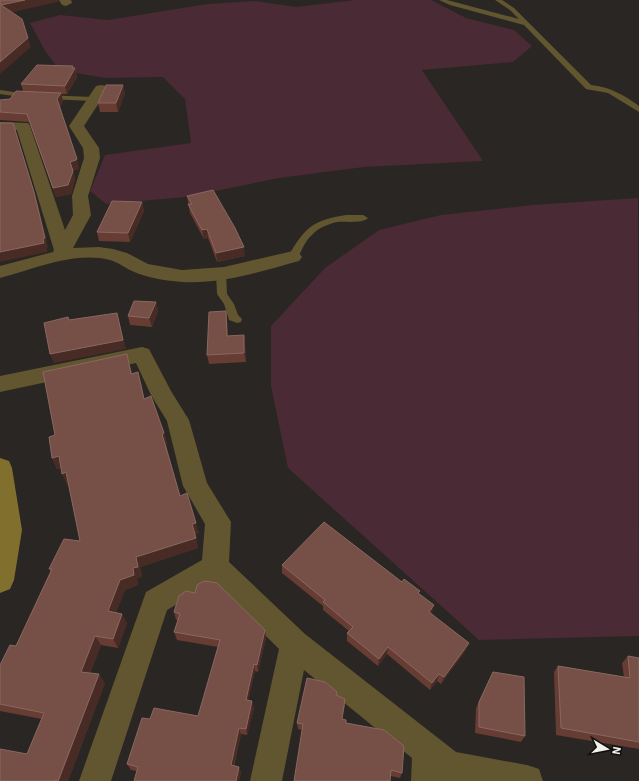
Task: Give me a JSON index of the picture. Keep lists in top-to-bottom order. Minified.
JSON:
{"north":"right"}
